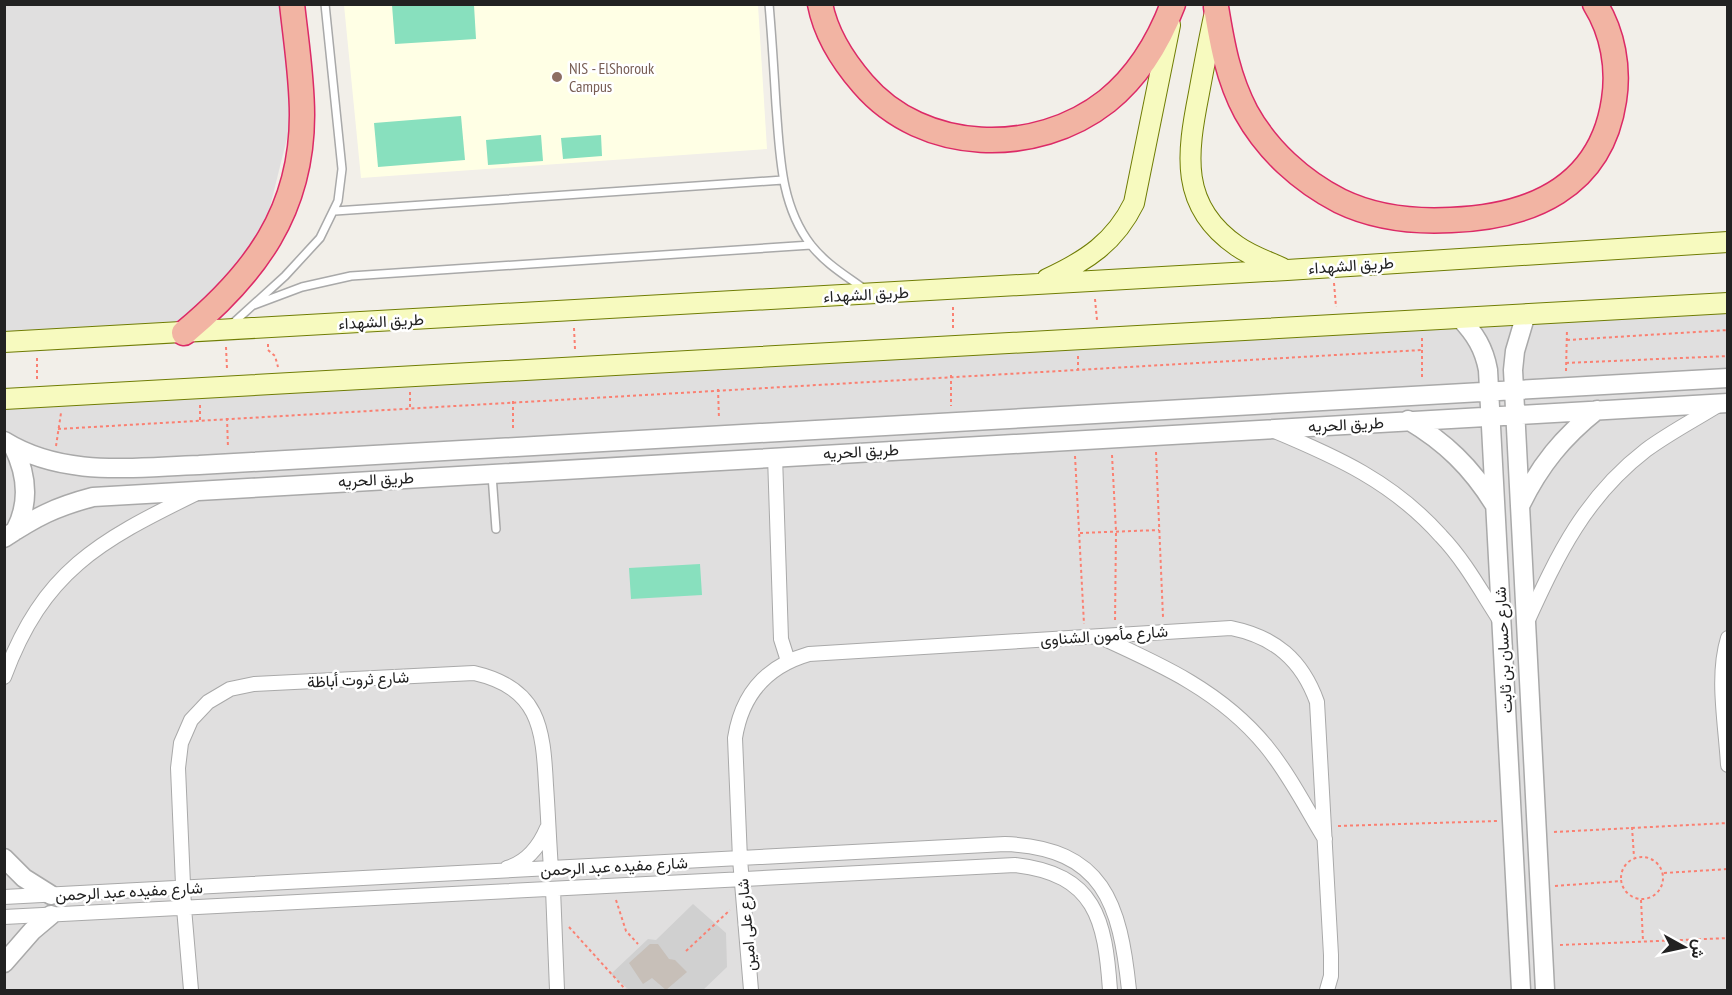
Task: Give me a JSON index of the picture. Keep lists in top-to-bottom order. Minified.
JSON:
{"streets":{"main road":["طريق الشهداء"],"street":["طريق الحريه","شارع مأمون الشناوى","شارع حسان بن ثابت","شارع ثروت أباظة","شارع مفيده عبد الرحمن","شارع على امين"]},"crossings":[["طريق الحريه","شارع حسان بن ثابت"],["شارع مأمون الشناوى","شارع مفيده عبد الرحمن"],["شارع مأمون الشناوى","شارع على امين"],["شارع ثروت أباظة","شارع مفيده عبد الرحمن"],["شارع مفيده عبد الرحمن","شارع على امين"]],"places":["NIS - ElShorouk Campus"],"north":"right"}
